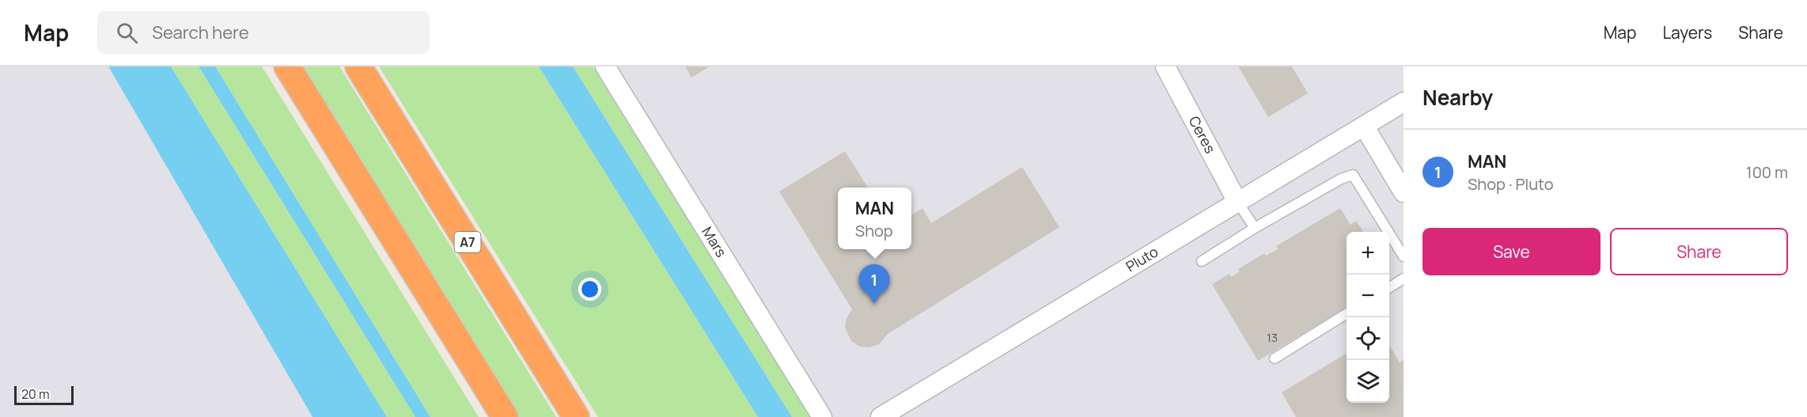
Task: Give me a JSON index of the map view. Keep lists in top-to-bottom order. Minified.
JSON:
{"streets":{"highway":["A7"],"street":["Ceres","Mars","Pluto"]},"crossings":[["Ceres","Pluto"]],"house_numbers":["13"],"scale_bar":"20 m","page":{"header":"Map","search":"Search here","nav":["Map","Layers","Share"],"heading":"Nearby","list":[{"mark":"1","name":"MAN","note":"Shop · Pluto","value":"100 m"}],"popup":["MAN","Shop"],"buttons":["Save","Share"],"map_buttons":["+","−"],"pins":"1","scale":"20 m"}}
